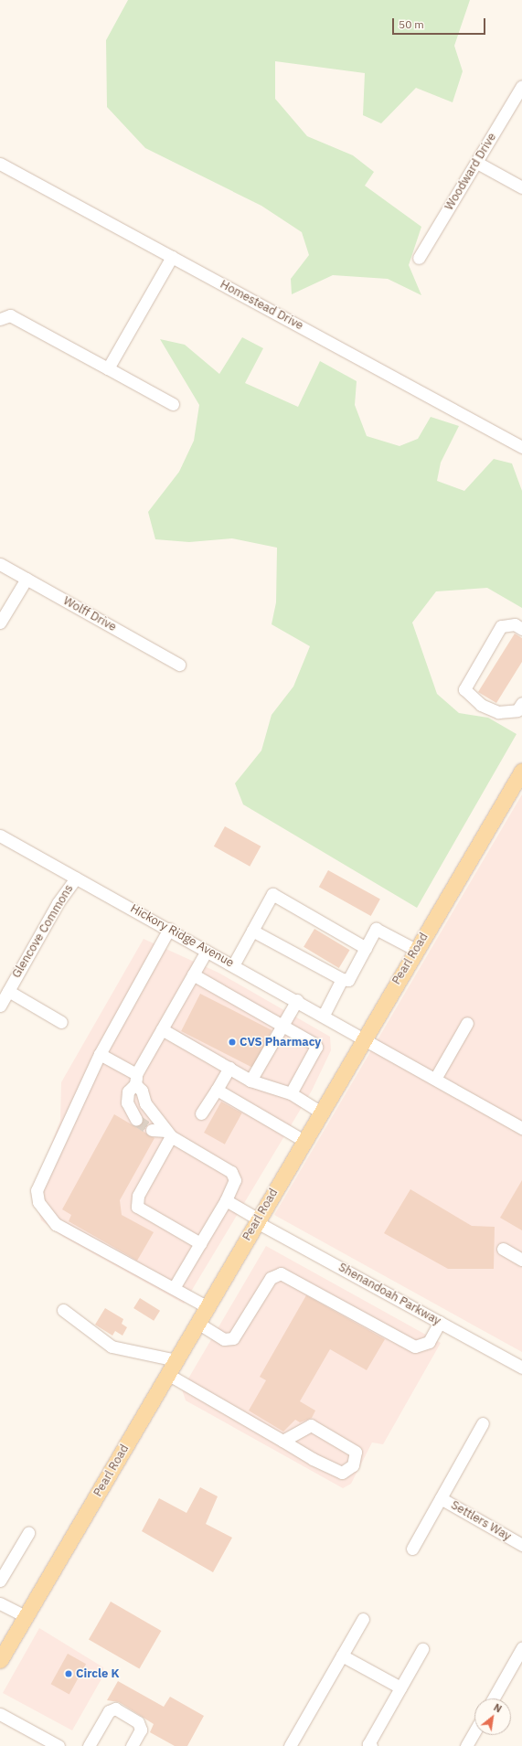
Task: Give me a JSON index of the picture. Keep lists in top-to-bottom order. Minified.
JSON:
{"streets":{"main road":["Pearl Road"],"street":["Woodward Drive","Homestead Drive","Wolff Drive","Glencove Commons","Hickory Ridge Avenue","Shenandoah Parkway","Settlers Way"]},"crossings":[["Glencove Commons","Hickory Ridge Avenue"],["Hickory Ridge Avenue","Pearl Road"],["Pearl Road","Shenandoah Parkway"]],"places":["CVS Pharmacy","Circle K"],"scale_bar":"50 m","north":"top right"}
